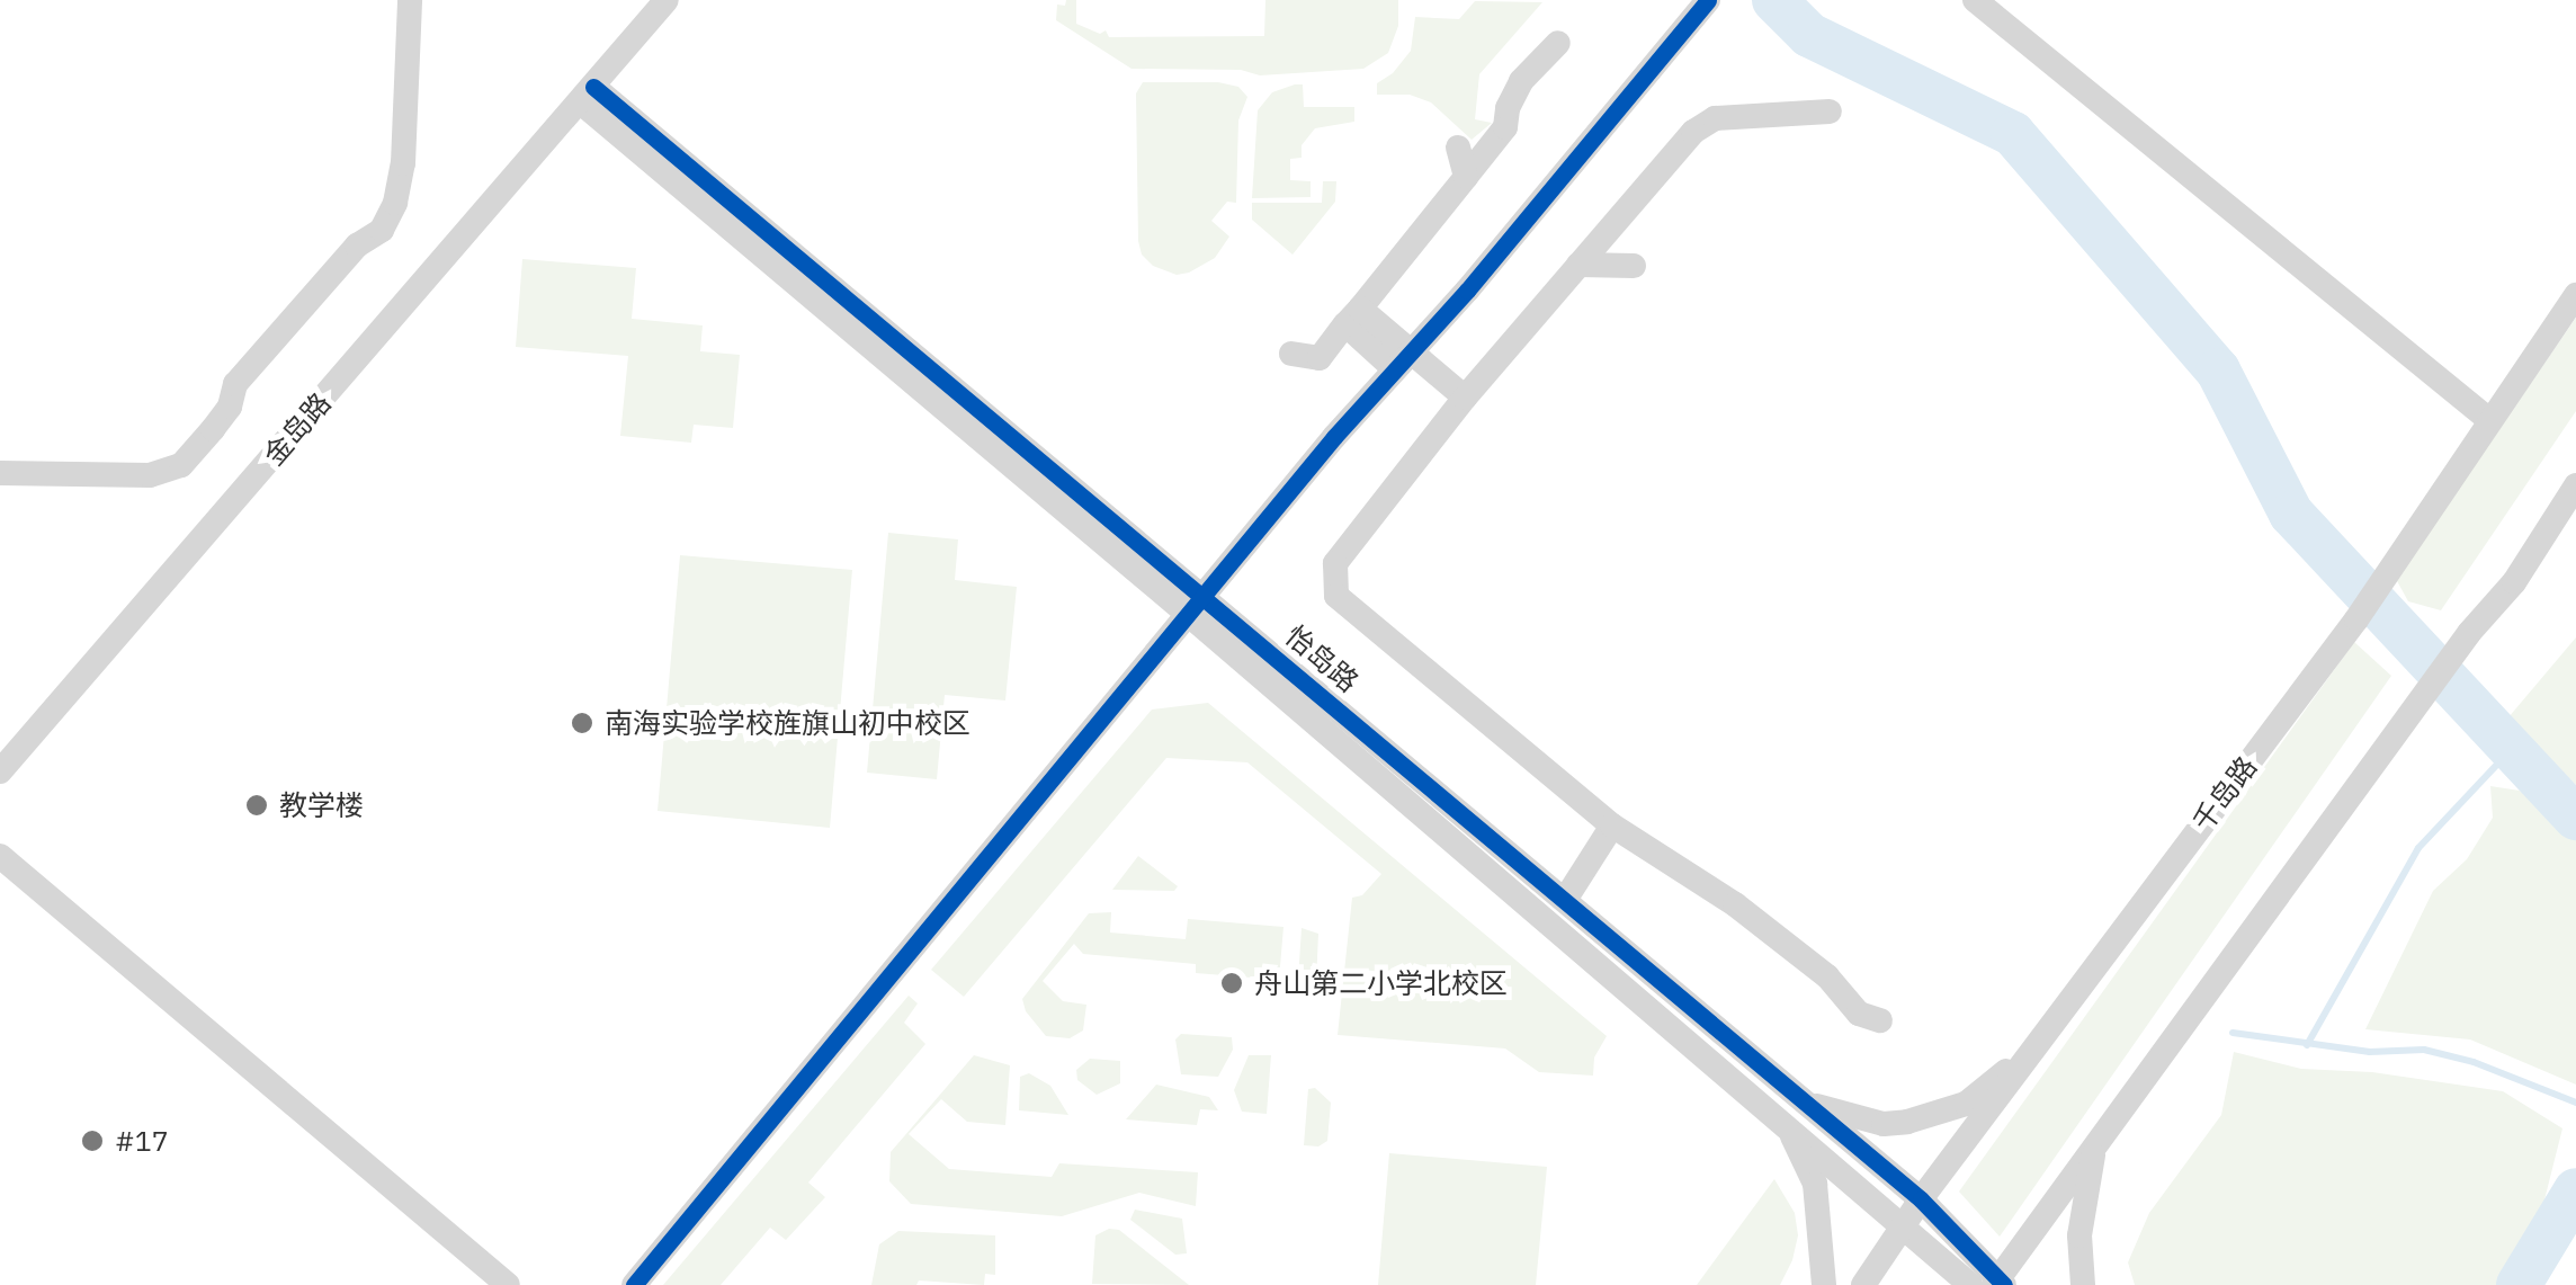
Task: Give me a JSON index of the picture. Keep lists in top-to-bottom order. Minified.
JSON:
{"streets":{"street":["金岛路","怡岛路","千岛路"]},"crossings":[["怡岛路","千岛路"]],"places":["南海实验学校旌旗山初中校区","教学楼","舟山第二小学北校区","#17"]}
